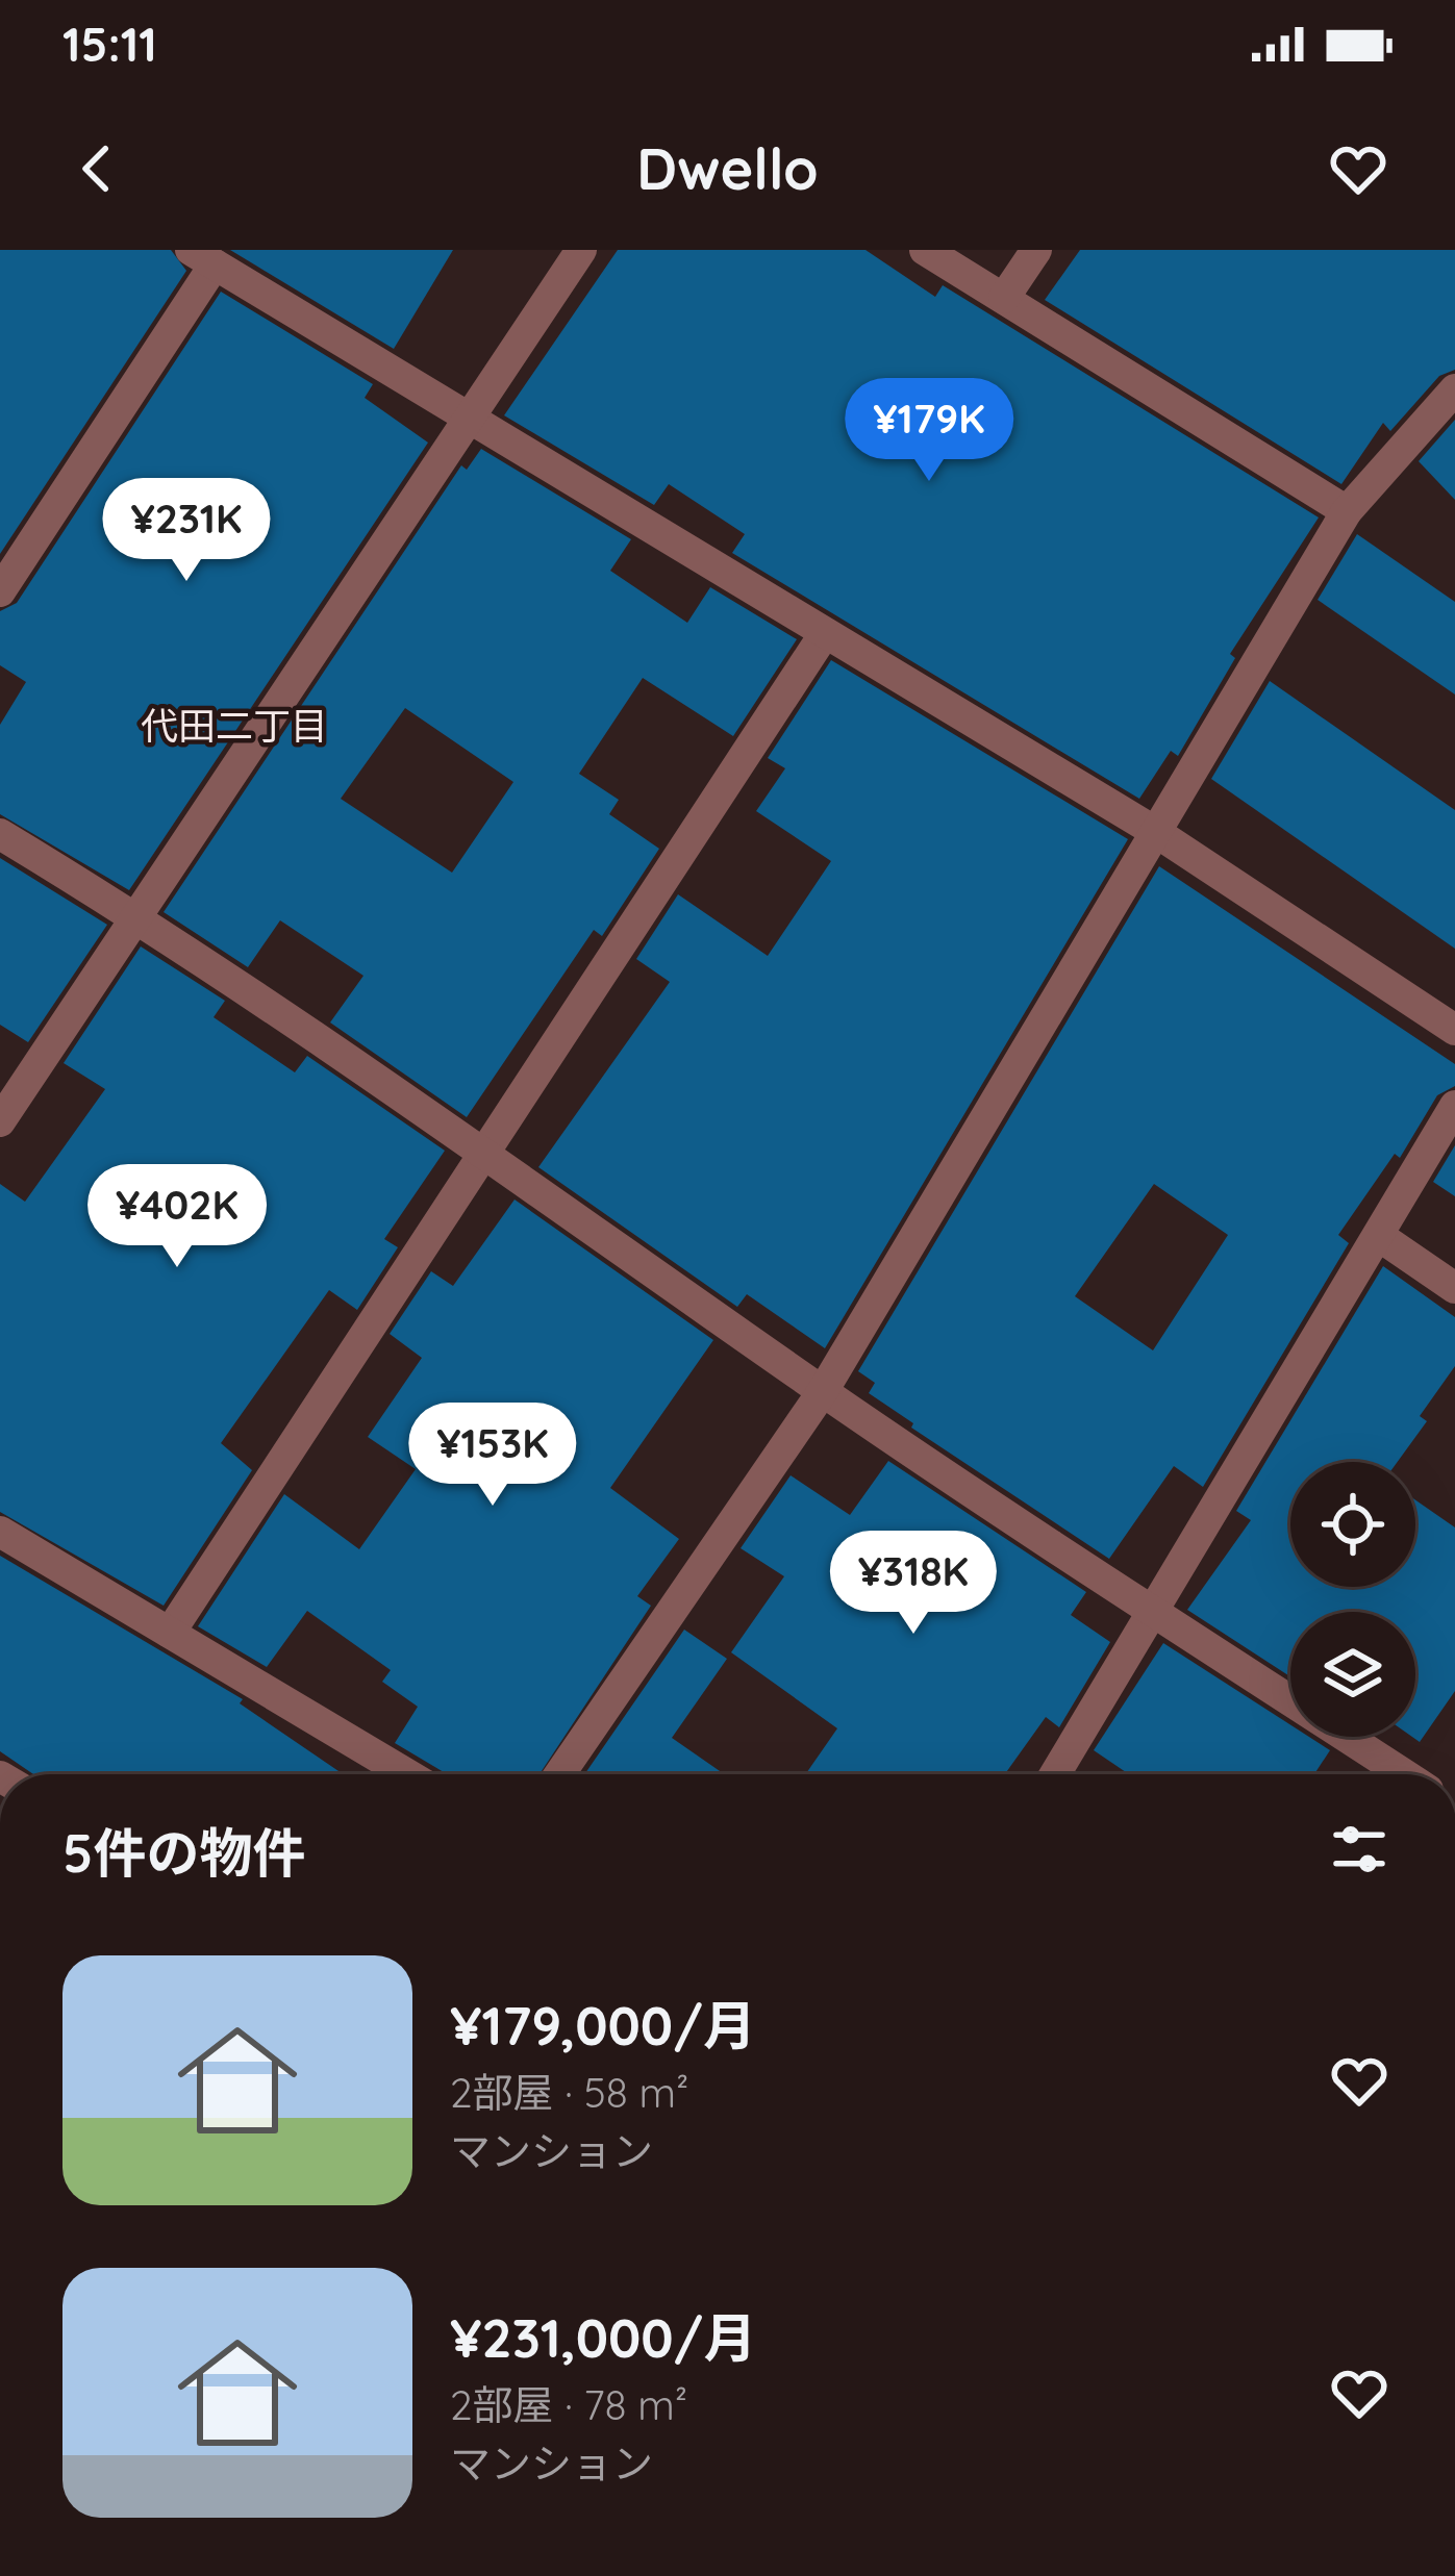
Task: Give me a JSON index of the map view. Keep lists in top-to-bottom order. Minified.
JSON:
{"districts":["代田二丁目"],"page":{"status":"15:11","header":"Dwello","price":["¥179K","¥231K","¥402K","¥153K","¥318K"],"heading":"5件の物件","list":[{"name":"¥179,000/月","note":"2部屋 · 58 m² · マンション"},{"name":"¥231,000/月","note":"2部屋 · 78 m² · マンション"}]}}
